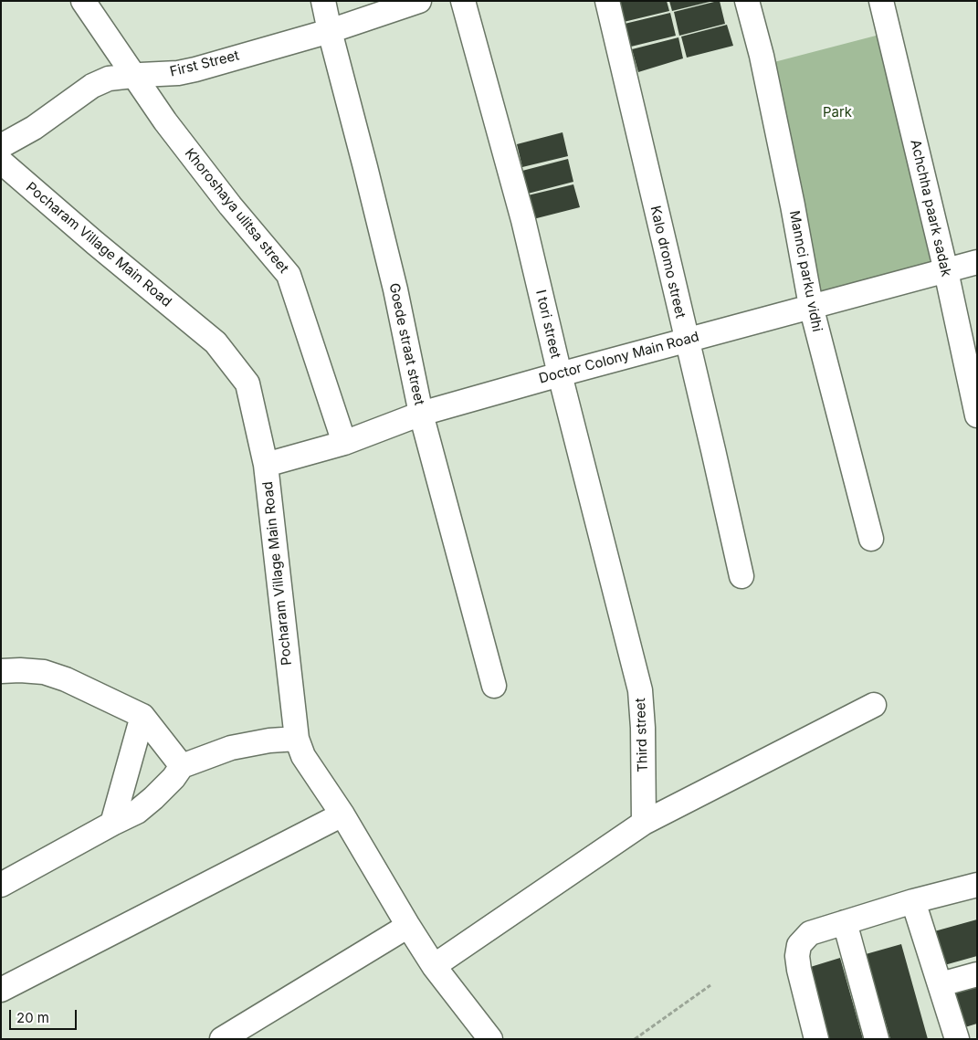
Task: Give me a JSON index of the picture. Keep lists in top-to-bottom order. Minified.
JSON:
{"streets":{"street":["First Street","Achchha paark sadak","Khoroshaya ulitsa street","Pocharam Village Main Road","Kalo dromo street","Mannci parku vidhi","I tori street","Goede straat street","Doctor Colony Main Road","Third street"]},"crossings":[["First Street","Khoroshaya ulitsa street"],["First Street","Goede straat street"],["Achchha paark sadak","Doctor Colony Main Road"],["Khoroshaya ulitsa street","Doctor Colony Main Road"],["Pocharam Village Main Road","Doctor Colony Main Road"],["Kalo dromo street","Doctor Colony Main Road"],["Mannci parku vidhi","Doctor Colony Main Road"],["I tori street","Doctor Colony Main Road"],["I tori street","Third street"],["Goede straat street","Doctor Colony Main Road"]],"parks":["Park"],"scale_bar":"20 m"}
